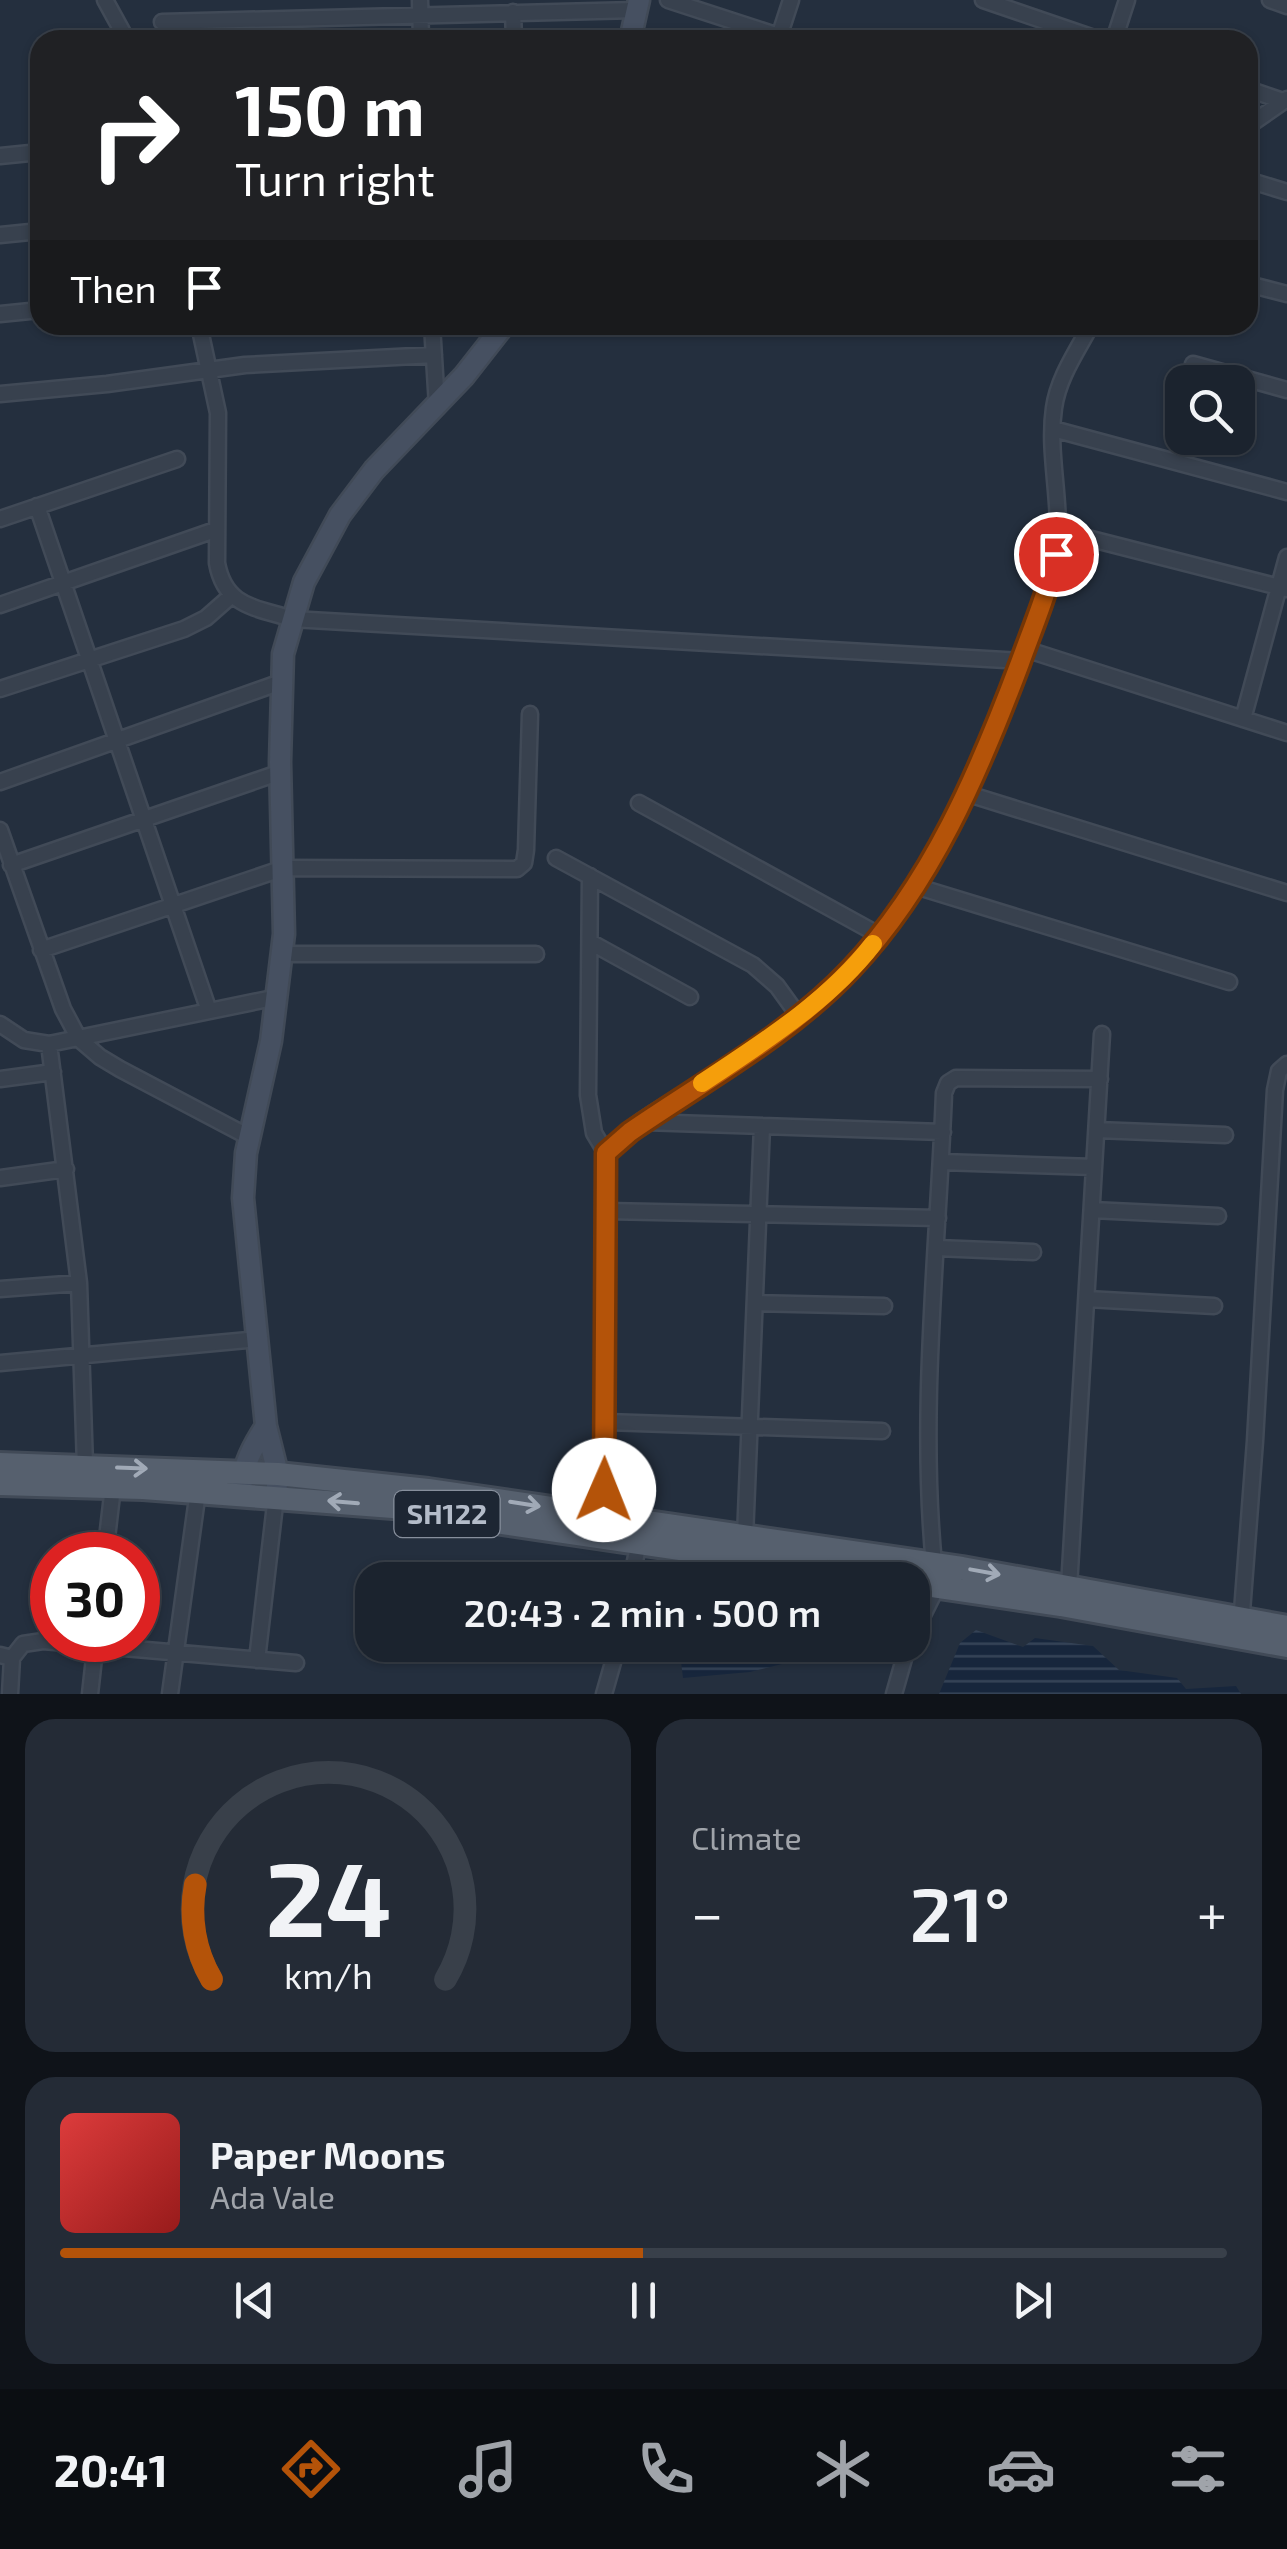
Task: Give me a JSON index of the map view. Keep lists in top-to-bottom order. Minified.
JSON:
{"streets":{"main road":["SH122"]},"page":{"turn":["150 m","Turn right"],"then":"Then","limit":"30","trip":"20:43 · 2 min · 500 m","tile":"Climate","heat":["−","21°","+"],"song":["Paper Moons","Ada Vale"],"tabs":"20:41","gauge":["24","km/h"]}}
